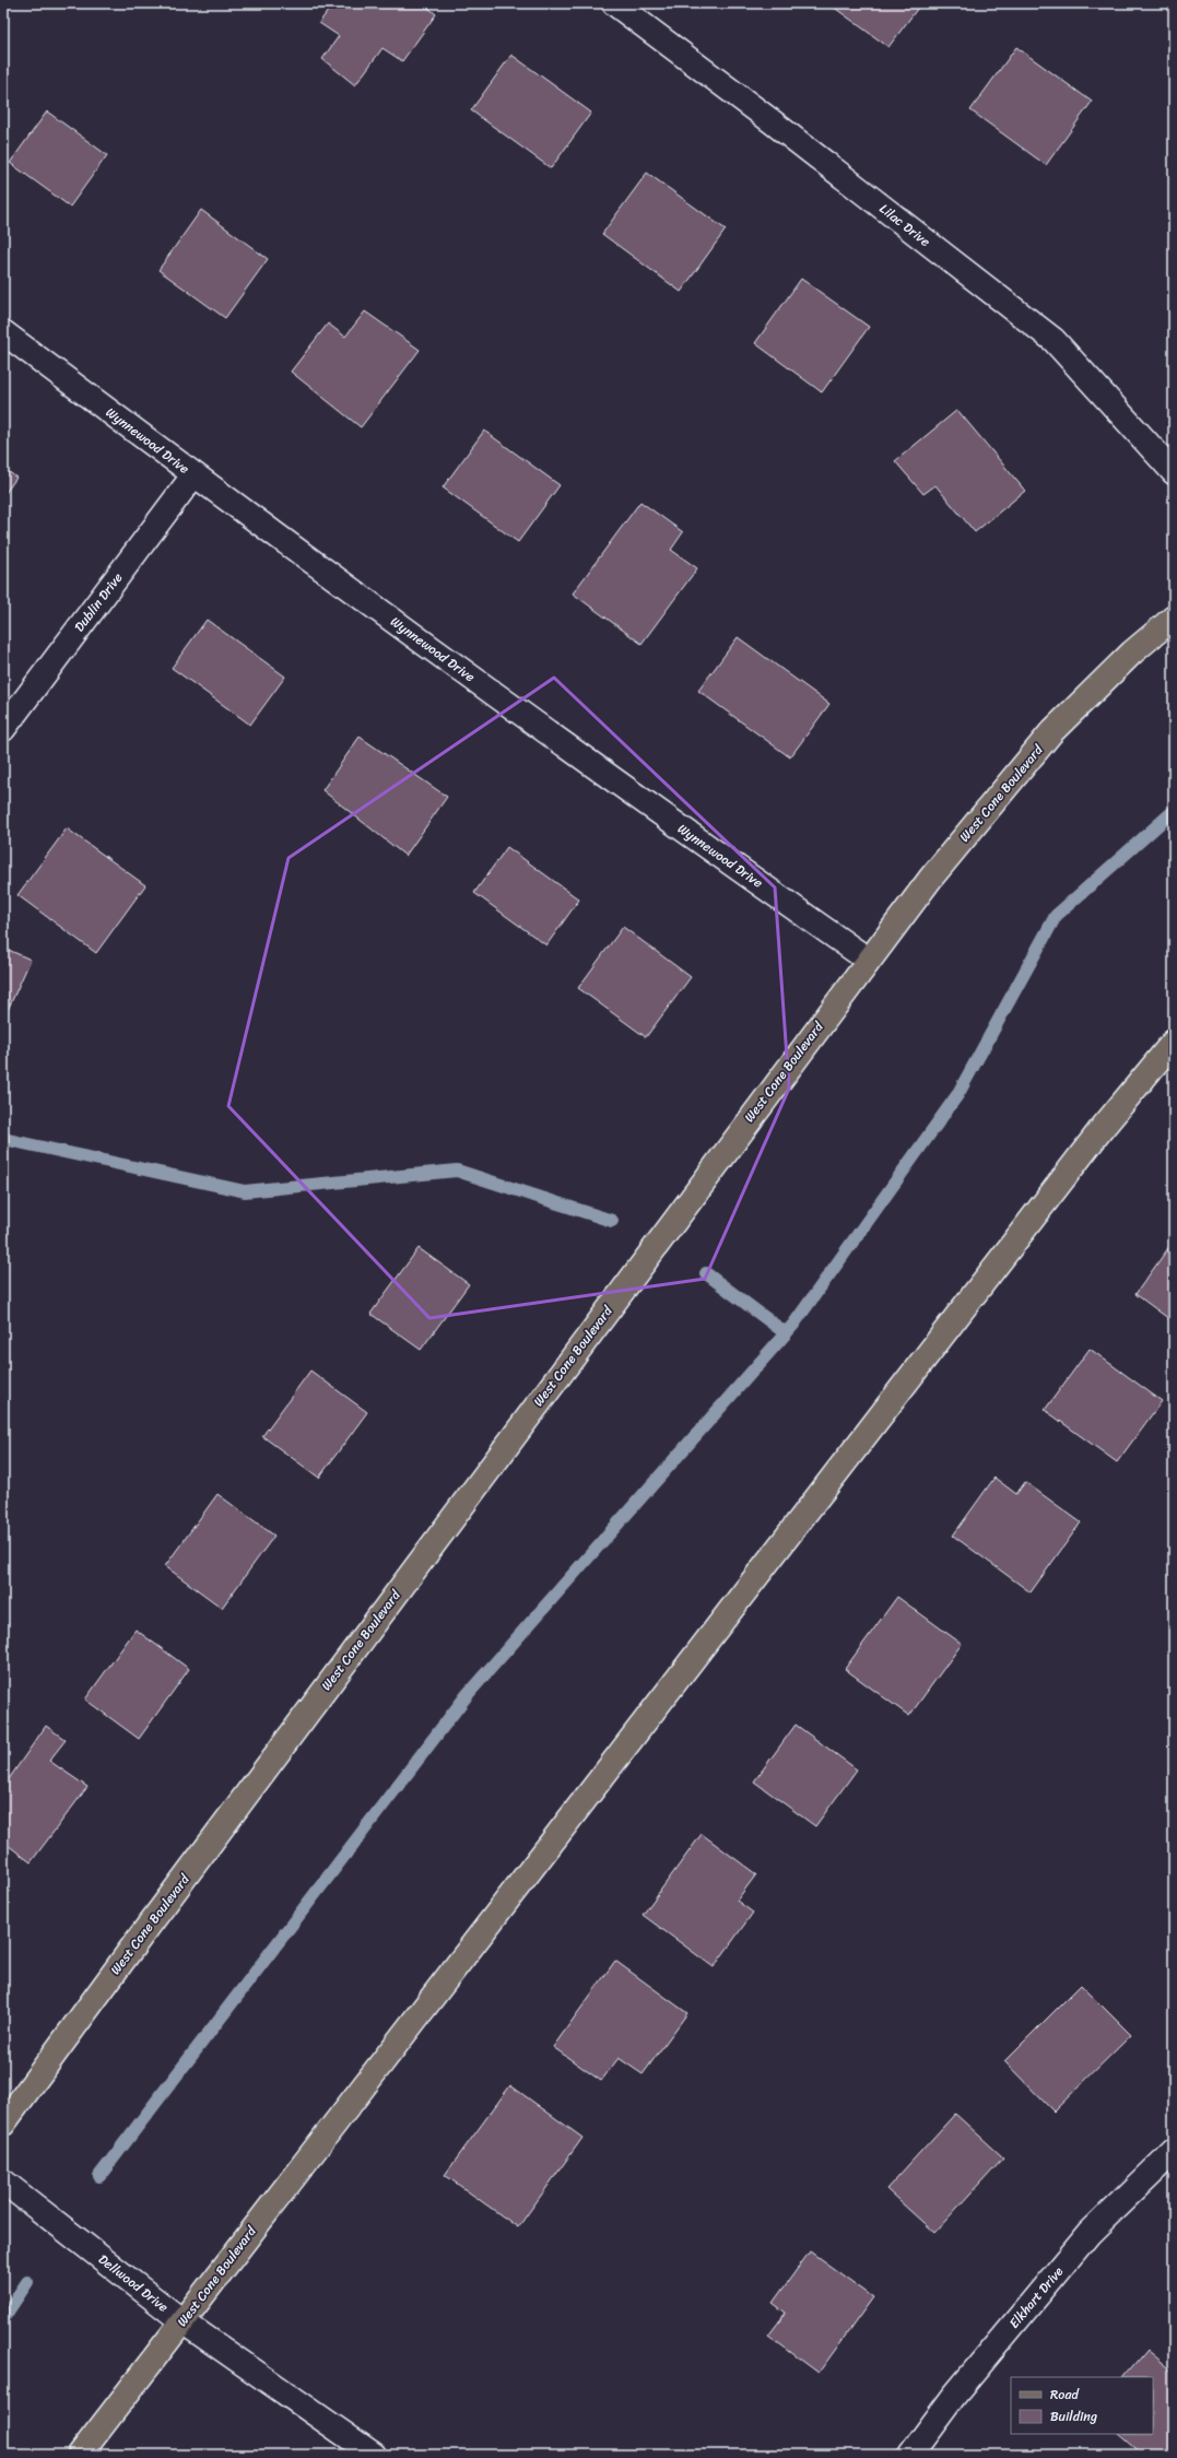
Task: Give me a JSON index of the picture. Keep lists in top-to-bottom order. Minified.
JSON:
{"streets":{"main road":["West Cone Boulevard"],"street":["Lilac Drive","Wynnewood Drive","Dublin Drive","Dellwood Drive","Elkhart Drive"]},"crossings":[["Wynnewood Drive","Dublin Drive"],["Wynnewood Drive","West Cone Boulevard"],["West Cone Boulevard","Dellwood Drive"]],"legend":["Road","Building"]}
